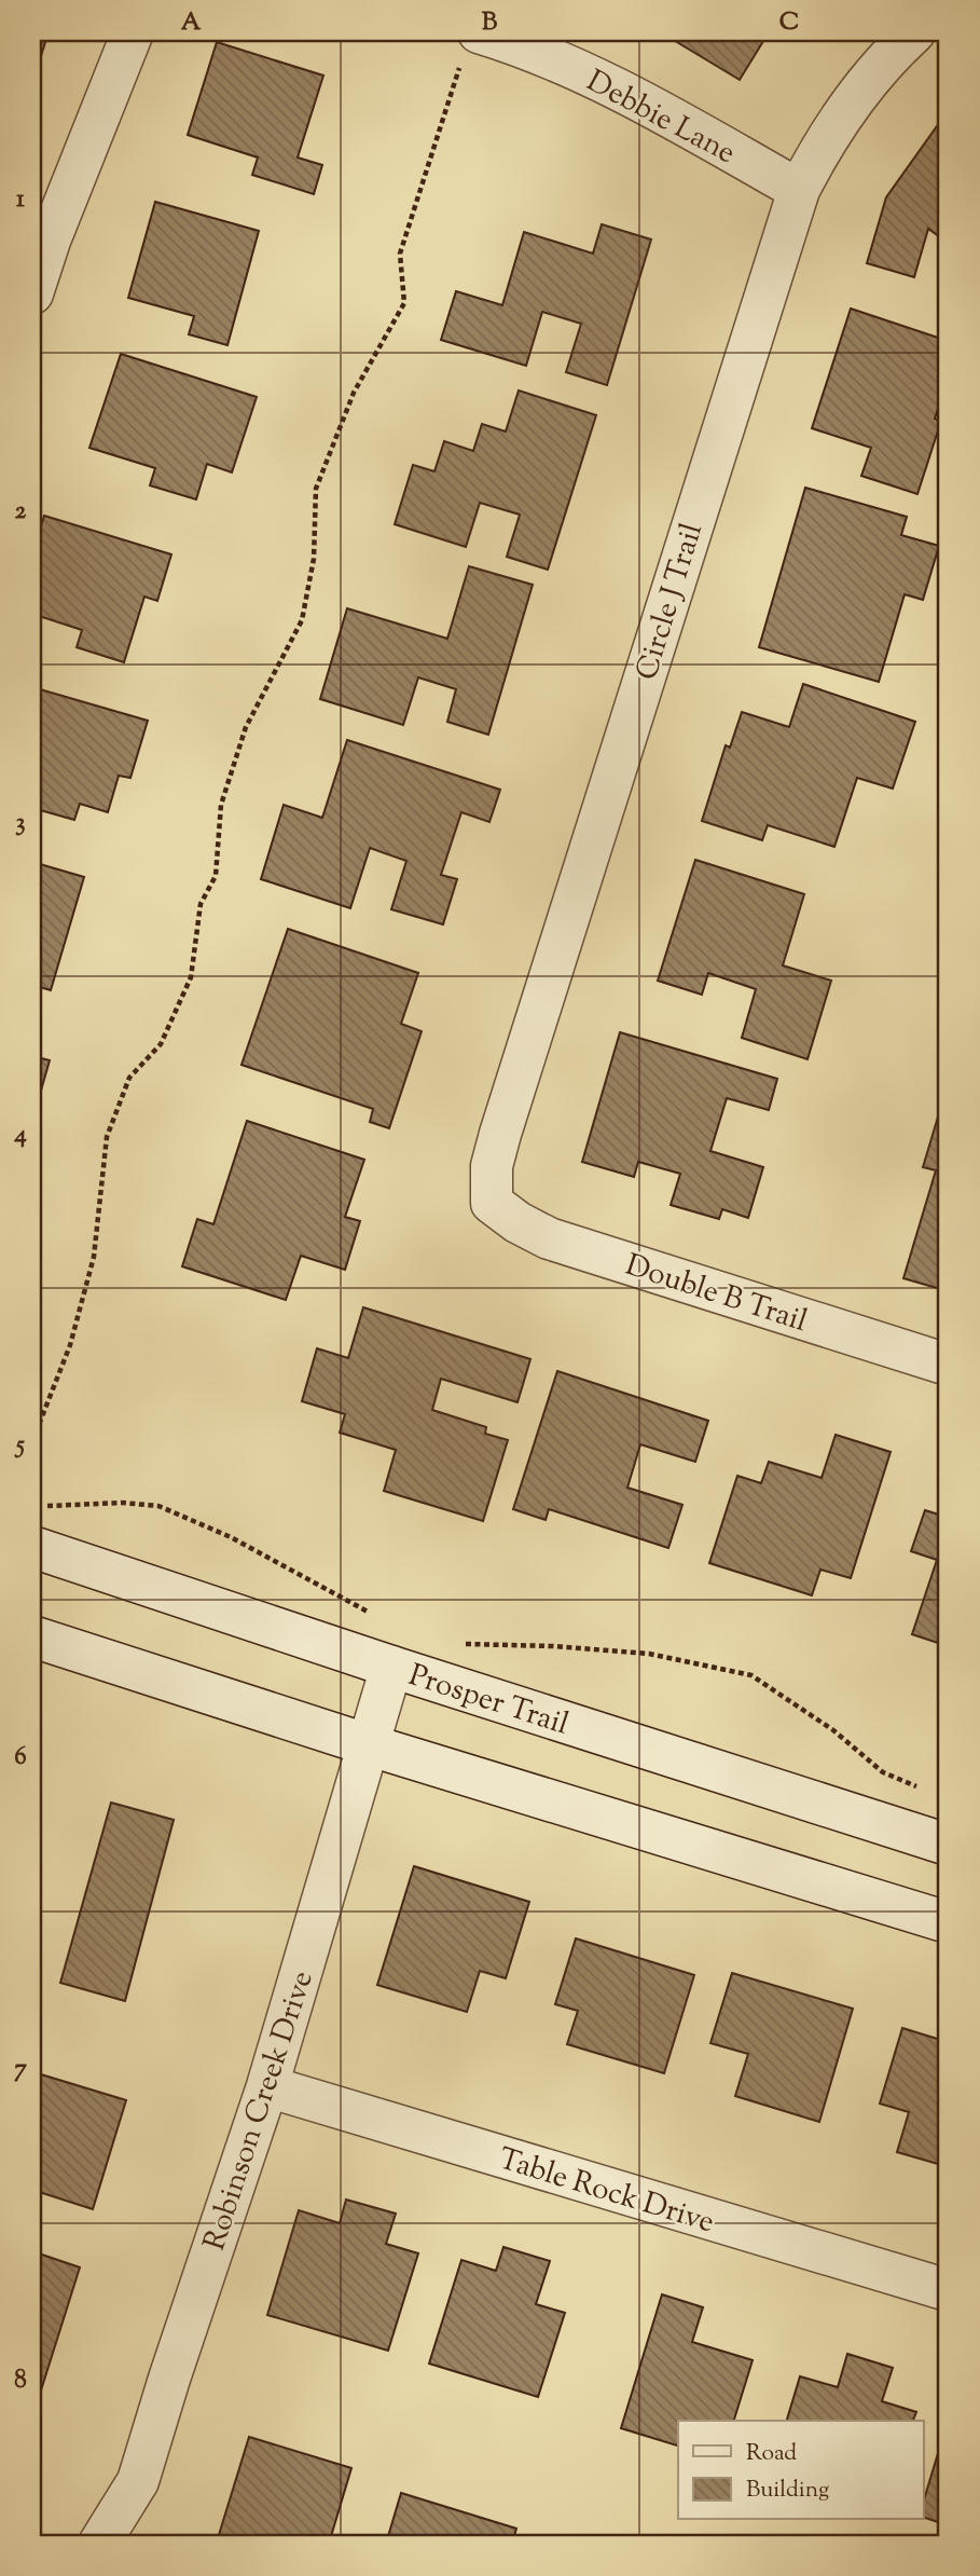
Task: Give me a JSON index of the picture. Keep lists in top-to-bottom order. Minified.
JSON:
{"streets":{"street":["Debbie Lane","Circle J Trail","Double B Trail","Prosper Trail","Robinson Creek Drive","Table Rock Drive"]},"crossings":[["Debbie Lane","Circle J Trail"],["Circle J Trail","Double B Trail"],["Prosper Trail","Robinson Creek Drive"],["Robinson Creek Drive","Table Rock Drive"]],"legend":["Road","Building"],"grid":{"columns":["A","B","C"],"rows":["1","2","3","4","5","6","7","8"]}}
